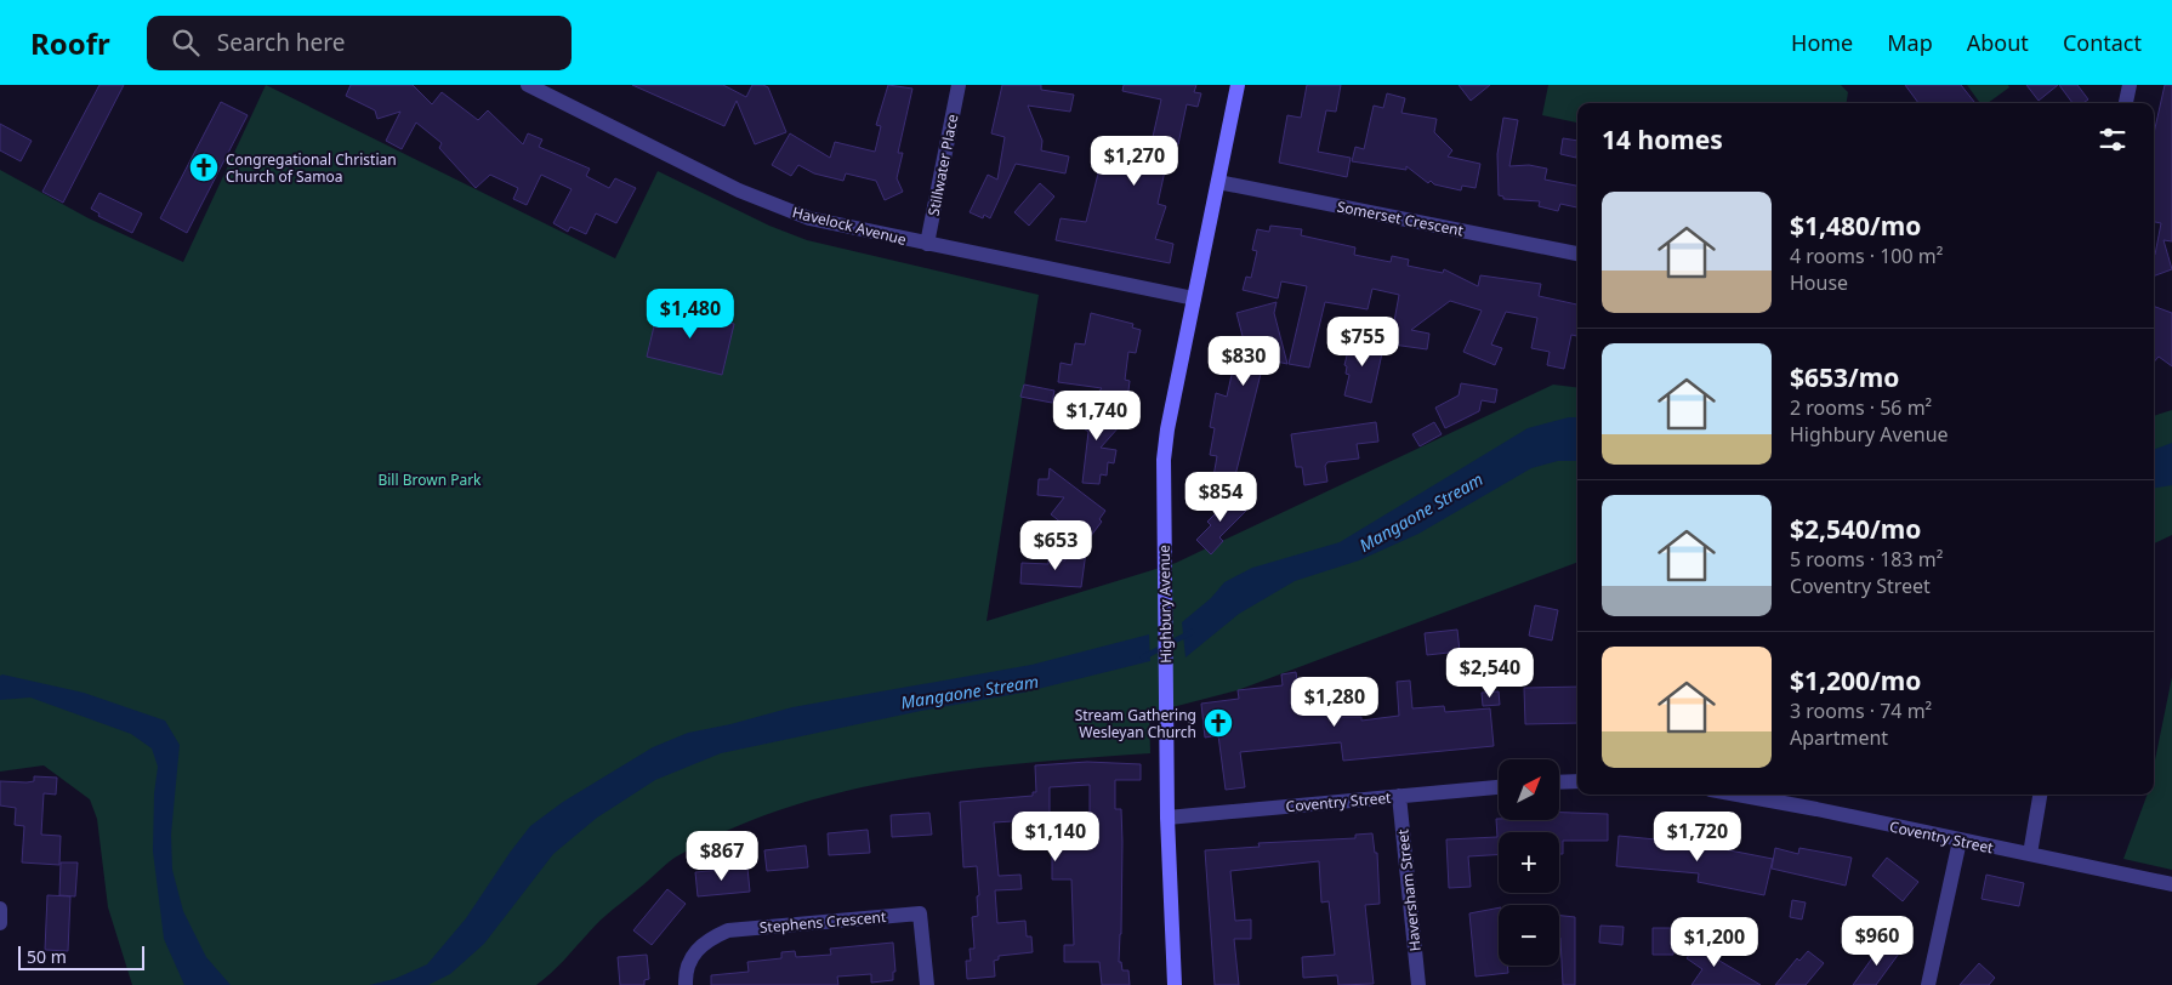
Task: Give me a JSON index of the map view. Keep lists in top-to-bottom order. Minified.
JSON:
{"streets":{"street":["Stillwater Place","Somerset Crescent","Havelock Avenue","Highbury Avenue","Coventry Street","Haversham Street","Stephens Crescent"]},"crossings":[["Stillwater Place","Havelock Avenue"],["Somerset Crescent","Highbury Avenue"],["Havelock Avenue","Highbury Avenue"],["Highbury Avenue","Coventry Street"],["Coventry Street","Haversham Street"]],"water":["Mangaone Stream"],"parks":["Bill Brown Park"],"places":{"church":["Congregational Christian Church of Samoa","Stream Gathering Wesleyan Church"]},"scale_bar":"50 m","north":"top right","page":{"header":"Roofr","search":"Search here","nav":["Home","Map","About","Contact"],"heading":"14 homes","price":["$1,270","$1,480","$755","$830","$1,740","$854","$653","$2,540","$1,280","$1,140","$1,720","$867","$960","$1,200"],"list":[{"name":"$1,480/mo","note":"4 rooms · 100 m² · House"},{"name":"$653/mo","note":"2 rooms · 56 m² · Highbury Avenue"},{"name":"$2,540/mo","note":"5 rooms · 183 m² · Coventry Street"},{"name":"$1,200/mo","note":"3 rooms · 74 m² · Apartment"}],"map_buttons":["+","−"],"scale":"50 m"}}
